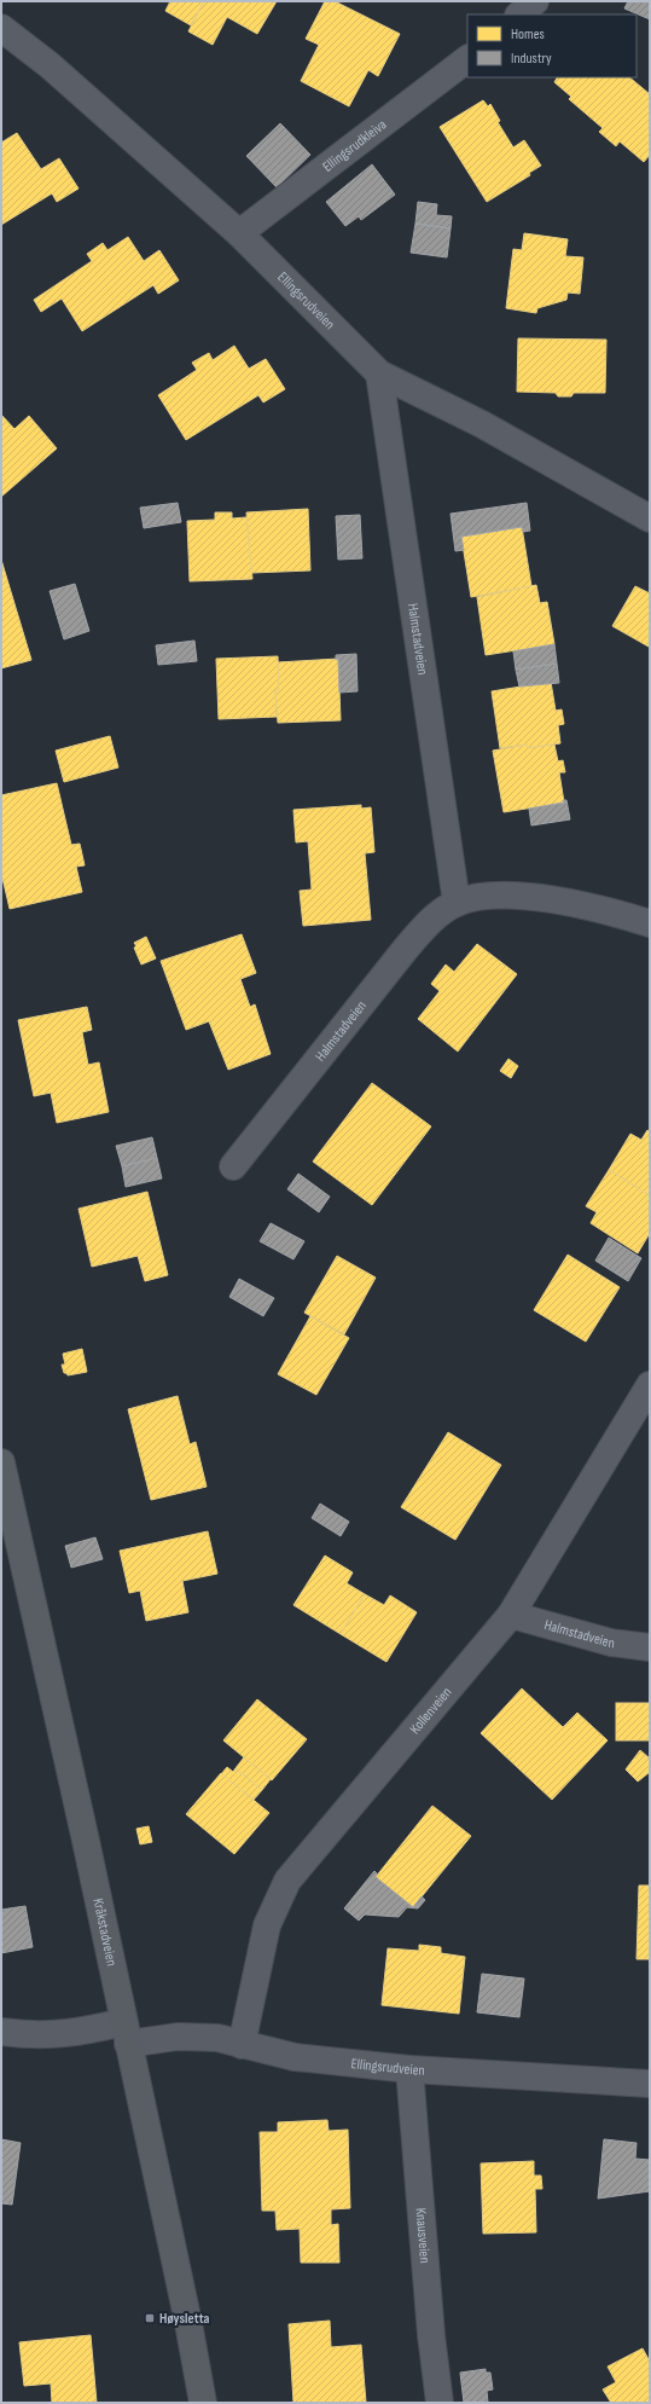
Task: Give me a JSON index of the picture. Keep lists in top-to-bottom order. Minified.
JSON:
{"streets":{"main road":["Kråkstadveien"],"street":["Ellingsrudkleiva","Ellingsrudveien","Halmstadveien","Kollenveien","Knausveien"]},"crossings":[["Ellingsrudkleiva","Ellingsrudveien"],["Ellingsrudveien","Halmstadveien"],["Ellingsrudveien","Kollenveien"],["Ellingsrudveien","Kråkstadveien"],["Ellingsrudveien","Knausveien"],["Halmstadveien","Kollenveien"]],"places":{"transit":["Høysletta"]},"legend":["Homes","Industry"]}
